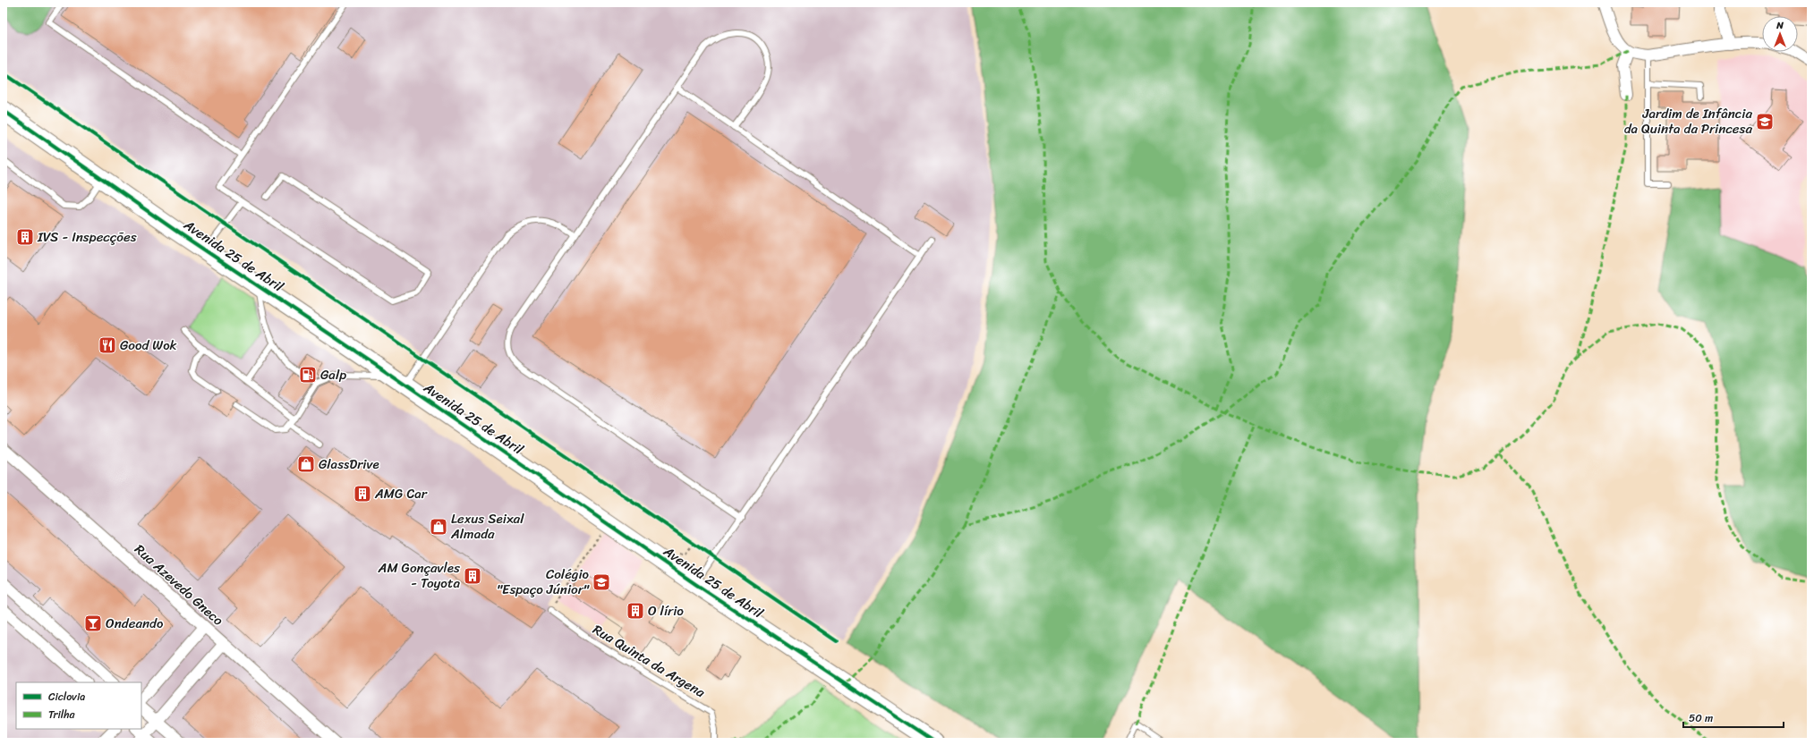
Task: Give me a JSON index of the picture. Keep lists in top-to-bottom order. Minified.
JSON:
{"streets":{"main road":["Avenida 25 de Abril"],"street":["Rua Azevedo Gneco"],"lane":["Rua Quinta da Argena"]},"places":{"school or university":["Jardim de Infância da Quinta da Princesa","Colégio \"Espaço Júnior\""],"building":["IVS - Inspecções","AMG Car","AM Gonçavles - Toyota","O lírio"],"restaurant":["Good Wok"],"fuel station":["Galp"],"shop":["GlassDrive","Lexus Seixal Almada"],"bar":["Ondeando"]},"legend":["Ciclovia","Trilha"],"scale_bar":"50 m","north":"top"}
